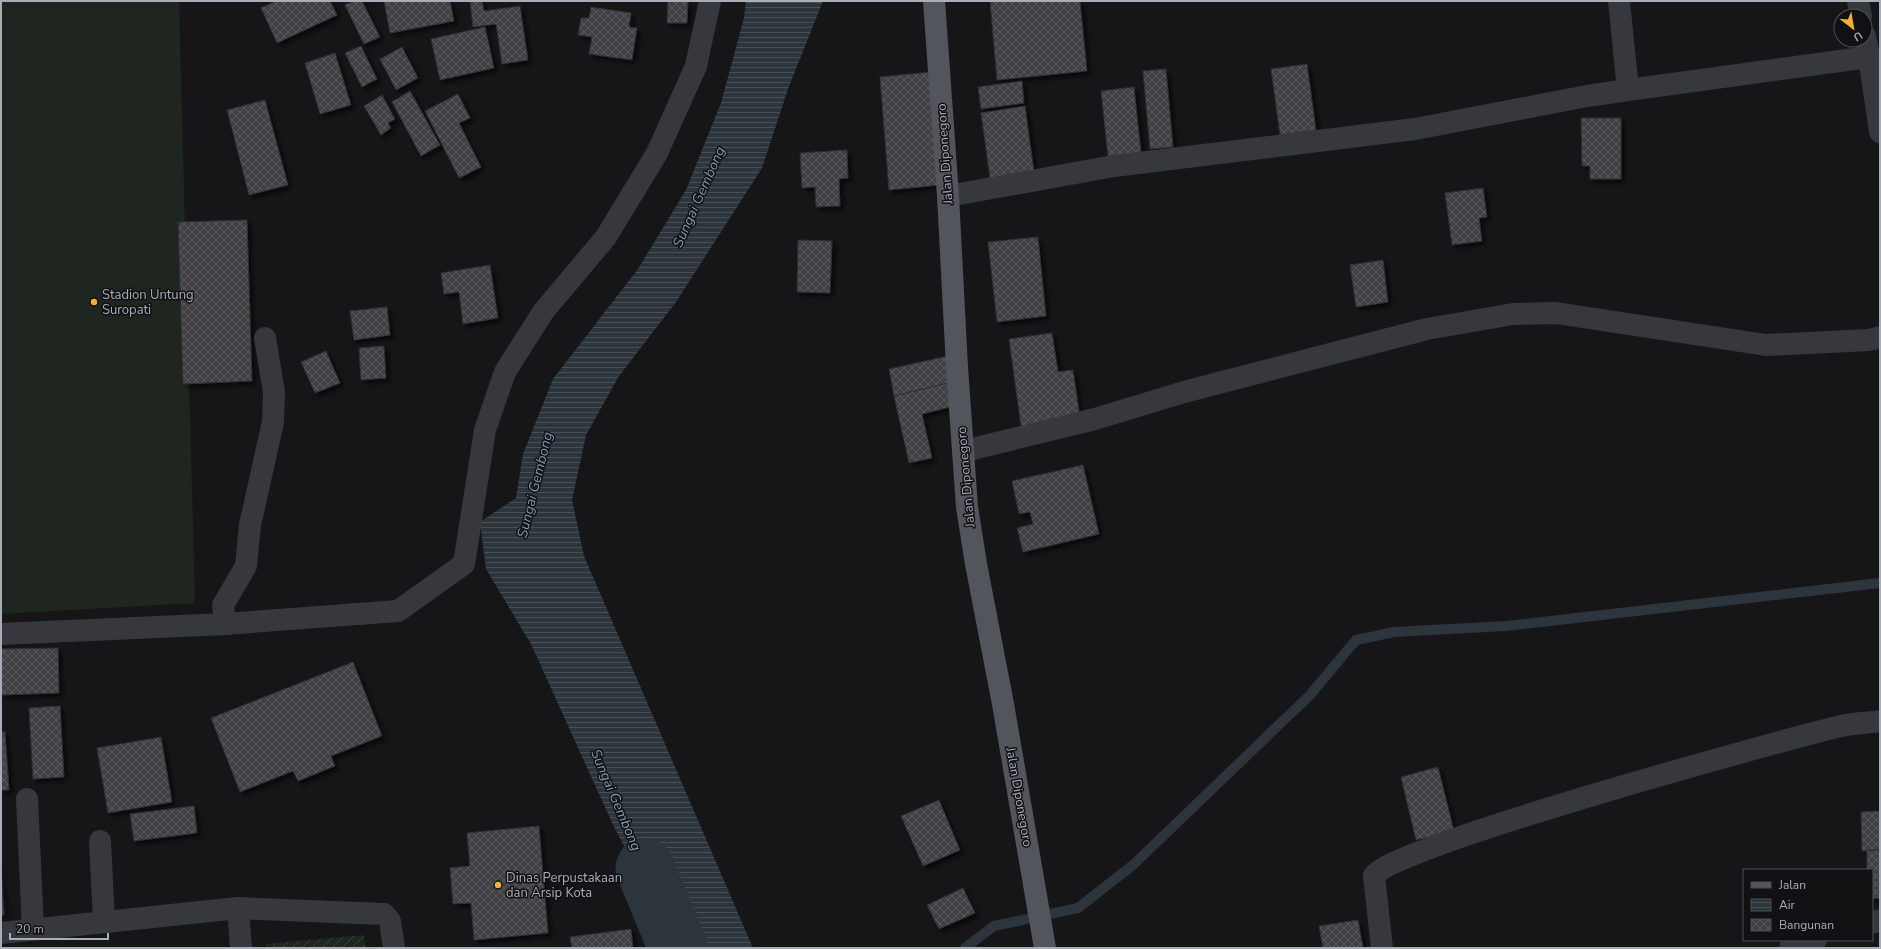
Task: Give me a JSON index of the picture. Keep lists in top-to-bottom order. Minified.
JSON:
{"streets":{"main road":["Jalan Diponegoro"]},"water":["Sungai Gembong"],"places":["Stadion Untung Suropati","Dinas Perpustakaan dan Arsip Kota"],"legend":["Jalan","Air","Bangunan"],"scale_bar":"20 m","north":"bottom right"}
